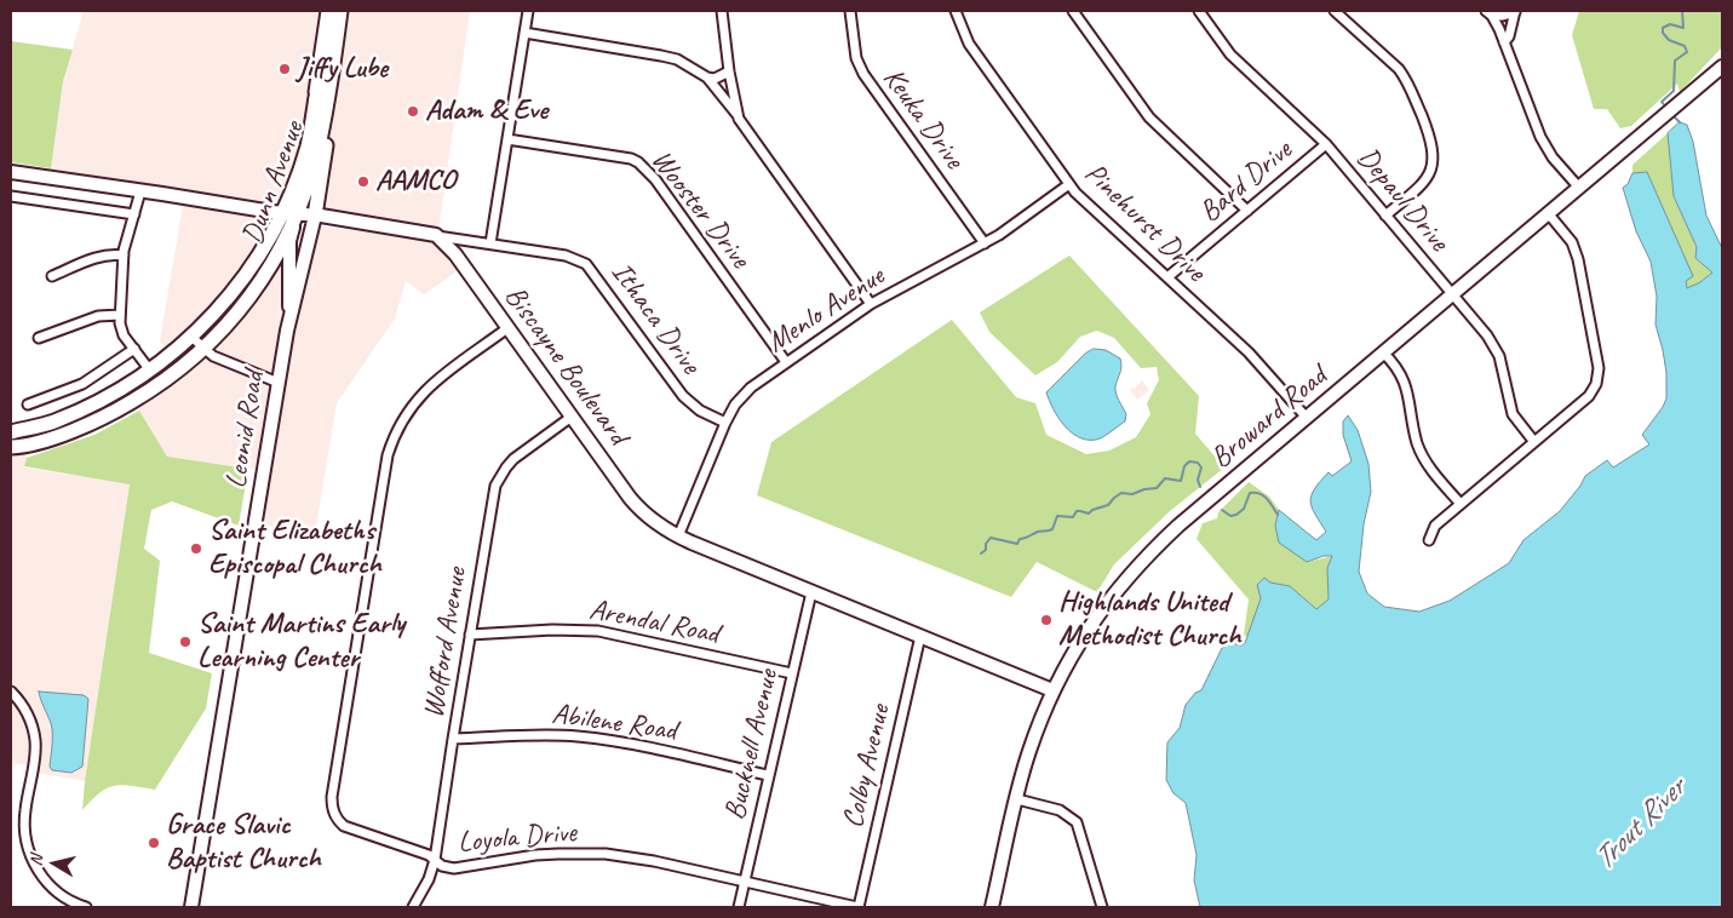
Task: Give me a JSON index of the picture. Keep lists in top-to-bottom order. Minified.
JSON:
{"streets":{"main road":["Dunn Avenue"],"street":["Keuka Drive","Bard Drive","Depaul Drive","Wooster Drive","Pinehurst Drive","Menlo Avenue","Ithaca Drive","Biscayne Boulevard","Broward Road","Leonid Road","Arendal Road","Wofford Avenue","Abilene Road","Bucknell Avenue","Colby Avenue","Loyola Drive"]},"crossings":[["Keuka Drive","Menlo Avenue"],["Bard Drive","Depaul Drive"],["Bard Drive","Pinehurst Drive"],["Dunn Avenue","Leonid Road"],["Depaul Drive","Broward Road"],["Wooster Drive","Menlo Avenue"],["Pinehurst Drive","Menlo Avenue"],["Pinehurst Drive","Broward Road"],["Menlo Avenue","Ithaca Drive"],["Menlo Avenue","Biscayne Boulevard"],["Ithaca Drive","Biscayne Boulevard"],["Biscayne Boulevard","Broward Road"],["Biscayne Boulevard","Wofford Avenue"],["Biscayne Boulevard","Bucknell Avenue"],["Biscayne Boulevard","Colby Avenue"],["Biscayne Boulevard","Loyola Drive"],["Arendal Road","Wofford Avenue"],["Arendal Road","Bucknell Avenue"],["Wofford Avenue","Abilene Road"],["Wofford Avenue","Loyola Drive"],["Abilene Road","Bucknell Avenue"],["Bucknell Avenue","Loyola Drive"],["Colby Avenue","Loyola Drive"]],"water":["Trout River"],"places":["Jiffy Lube","Adam & Eve","AAMCO","Saint Elizabeths Episcopal Church","Highlands United Methodist Church","Saint Martins Early Learning Center","Grace Slavic Baptist Church"],"north":"left"}
